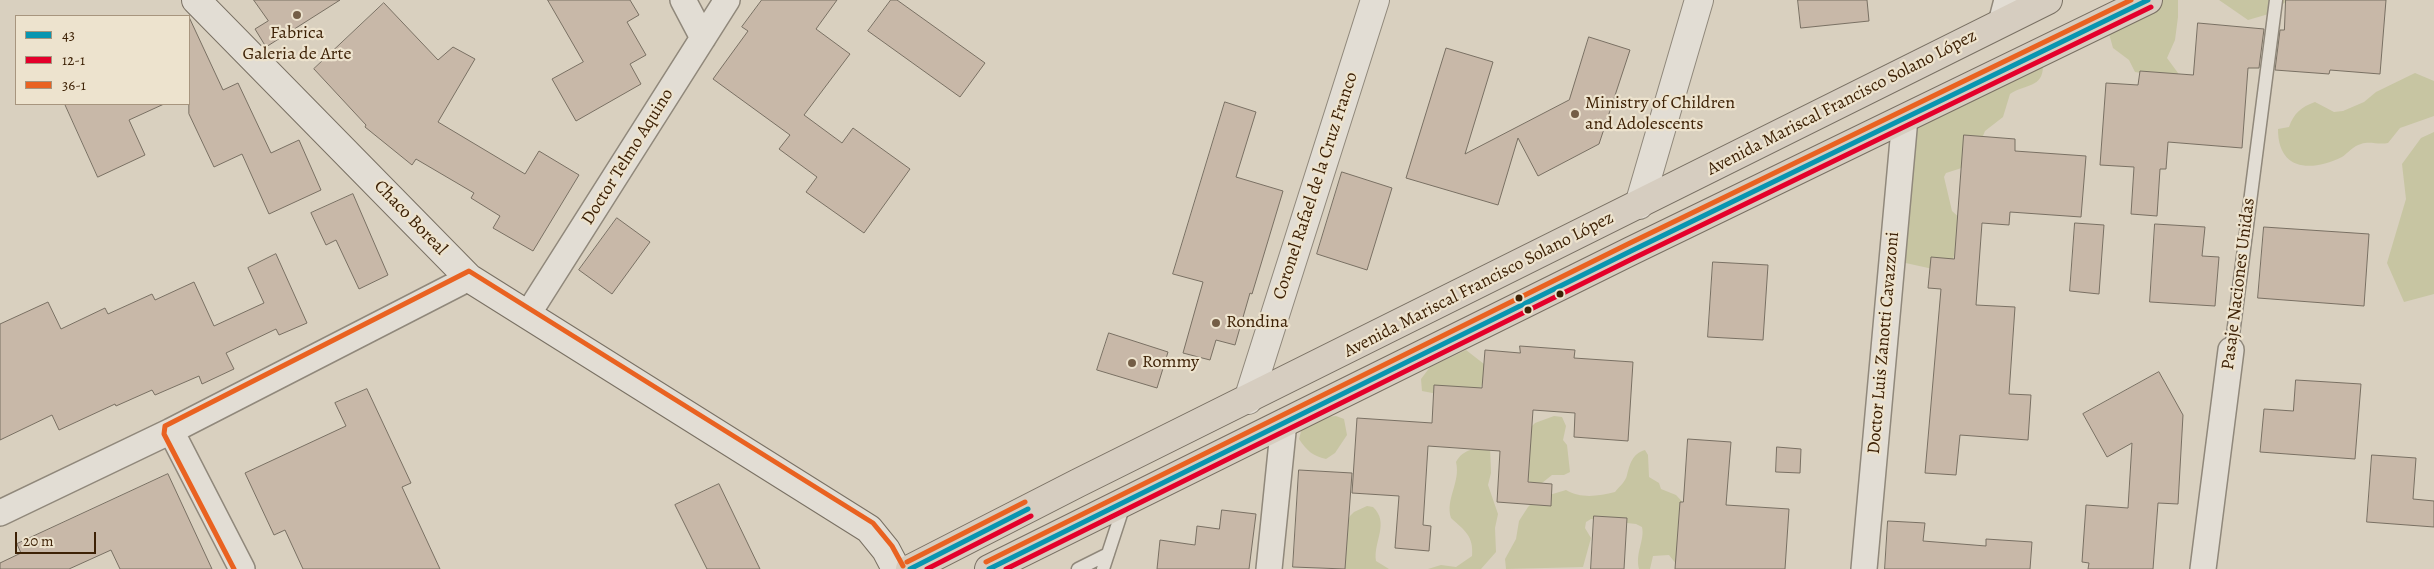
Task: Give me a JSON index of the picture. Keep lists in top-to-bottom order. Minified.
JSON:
{"streets":{"highway":["Avenida Mariscal Francisco Solano López"],"main road":["Coronel Rafael de la Cruz Franco","Chaco Boreal"],"street":["Doctor Telmo Aquino","Pasaje Naciones Unidas","Doctor Luis Zanotti Cavazzoni"]},"crossings":[["Avenida Mariscal Francisco Solano López","Coronel Rafael de la Cruz Franco"],["Avenida Mariscal Francisco Solano López","Doctor Luis Zanotti Cavazzoni"],["Doctor Telmo Aquino","Chaco Boreal"]],"places":["Fabrica Galeria de Arte","Ministry of Children and Adolescents","Rondina","Rommy"],"lines":["transit line 43","transit line 36-1","transit line 12-1"],"legend":["43","12-1","36-1"],"scale_bar":"20 m"}
